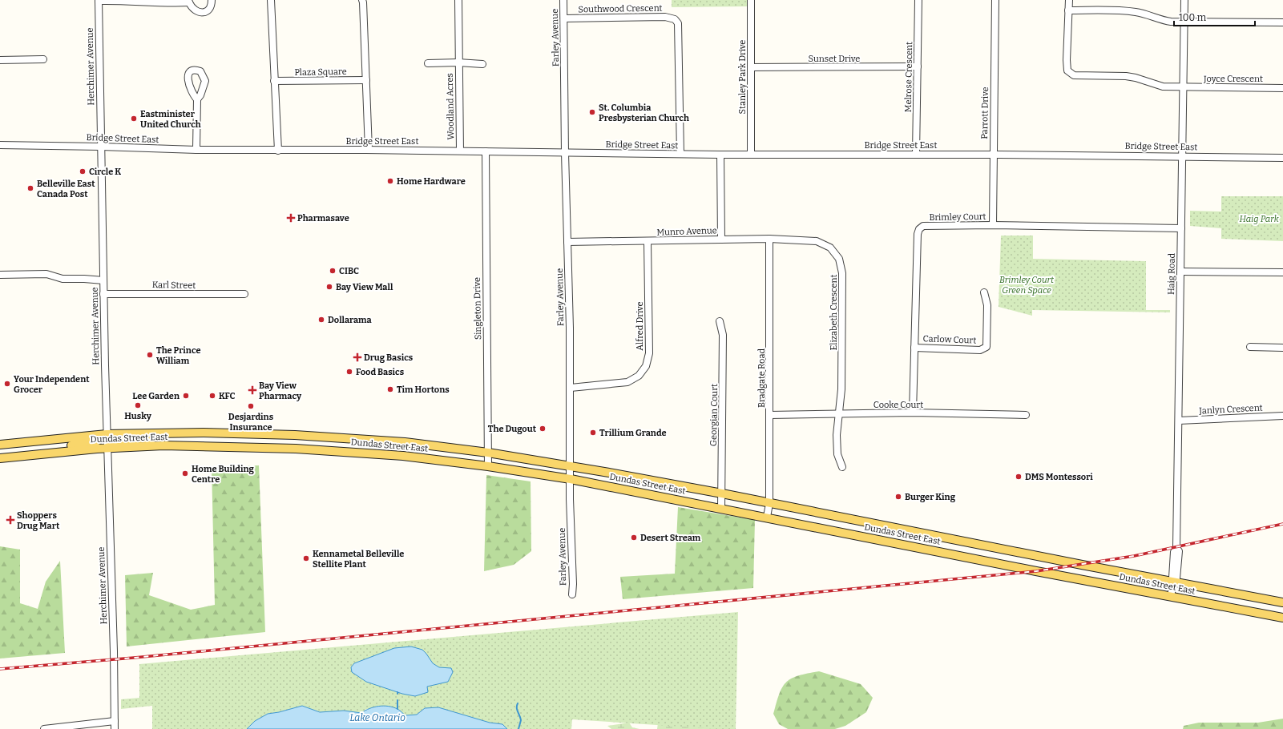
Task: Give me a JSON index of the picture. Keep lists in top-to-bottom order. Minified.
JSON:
{"streets":{"main road":["Dundas Street East"],"street":["Southwood Crescent","Farley Avenue","Sunset Drive","Herchimer Avenue","Plaza Square","Stanley Park Drive","Melrose Crescent","Joyce Crescent","Woodland Acres","Parrott Drive","Bridge Street East","Brimley Court","Munro Avenue","Haig Road","Karl Street","Singleton Drive","Elizabeth Crescent","Alfred Drive","Carlow Court","Bradgate Road","Cooke Court","Janlyn Crescent","Georgian Court"]},"crossings":[["Southwood Crescent","Farley Avenue"],["Southwood Crescent","Bridge Street East"],["Farley Avenue","Bridge Street East"],["Farley Avenue","Munro Avenue"],["Farley Avenue","Alfred Drive"],["Farley Avenue","Dundas Street East"],["Sunset Drive","Stanley Park Drive"],["Sunset Drive","Melrose Crescent"],["Herchimer Avenue","Bridge Street East"],["Herchimer Avenue","Karl Street"],["Herchimer Avenue","Dundas Street East"],["Stanley Park Drive","Bridge Street East"],["Melrose Crescent","Bridge Street East"],["Joyce Crescent","Haig Road"],["Woodland Acres","Bridge Street East"],["Parrott Drive","Bridge Street East"],["Parrott Drive","Brimley Court"],["Bridge Street East","Munro Avenue"],["Bridge Street East","Haig Road"],["Bridge Street East","Singleton Drive"],["Brimley Court","Haig Road"],["Brimley Court","Carlow Court"],["Brimley Court","Cooke Court"],["Munro Avenue","Elizabeth Crescent"],["Munro Avenue","Alfred Drive"],["Haig Road","Janlyn Crescent"],["Haig Road","Dundas Street East"],["Singleton Drive","Dundas Street East"],["Elizabeth Crescent","Bradgate Road"],["Elizabeth Crescent","Cooke Court"],["Bradgate Road","Cooke Court"],["Bradgate Road","Dundas Street East"],["Georgian Court","Dundas Street East"]],"water":["Lake Ontario"],"parks":["Haig Park","Brimley Court Green Space"],"places":{"other":["St. Columbia Presbysterian Church","Eastminister United Church","Circle K","Home Hardware","Belleville East Canada Post","CIBC","Bay View Mall","Dollarama","The Prince William","Food Basics","Your Independent Grocer","Tim Hortons","Lee Garden","KFC","Husky","Desjardins Insurance","The Dugout","Trillium Grande","Home Building Centre","DMS Montessori","Burger King","Desert Stream","Kennametal Belleville Stellite Plant"],"health":["Pharmasave","Drug Basics","Bay View Pharmacy","Shoppers Drug Mart"]},"scale_bar":"100 m"}
